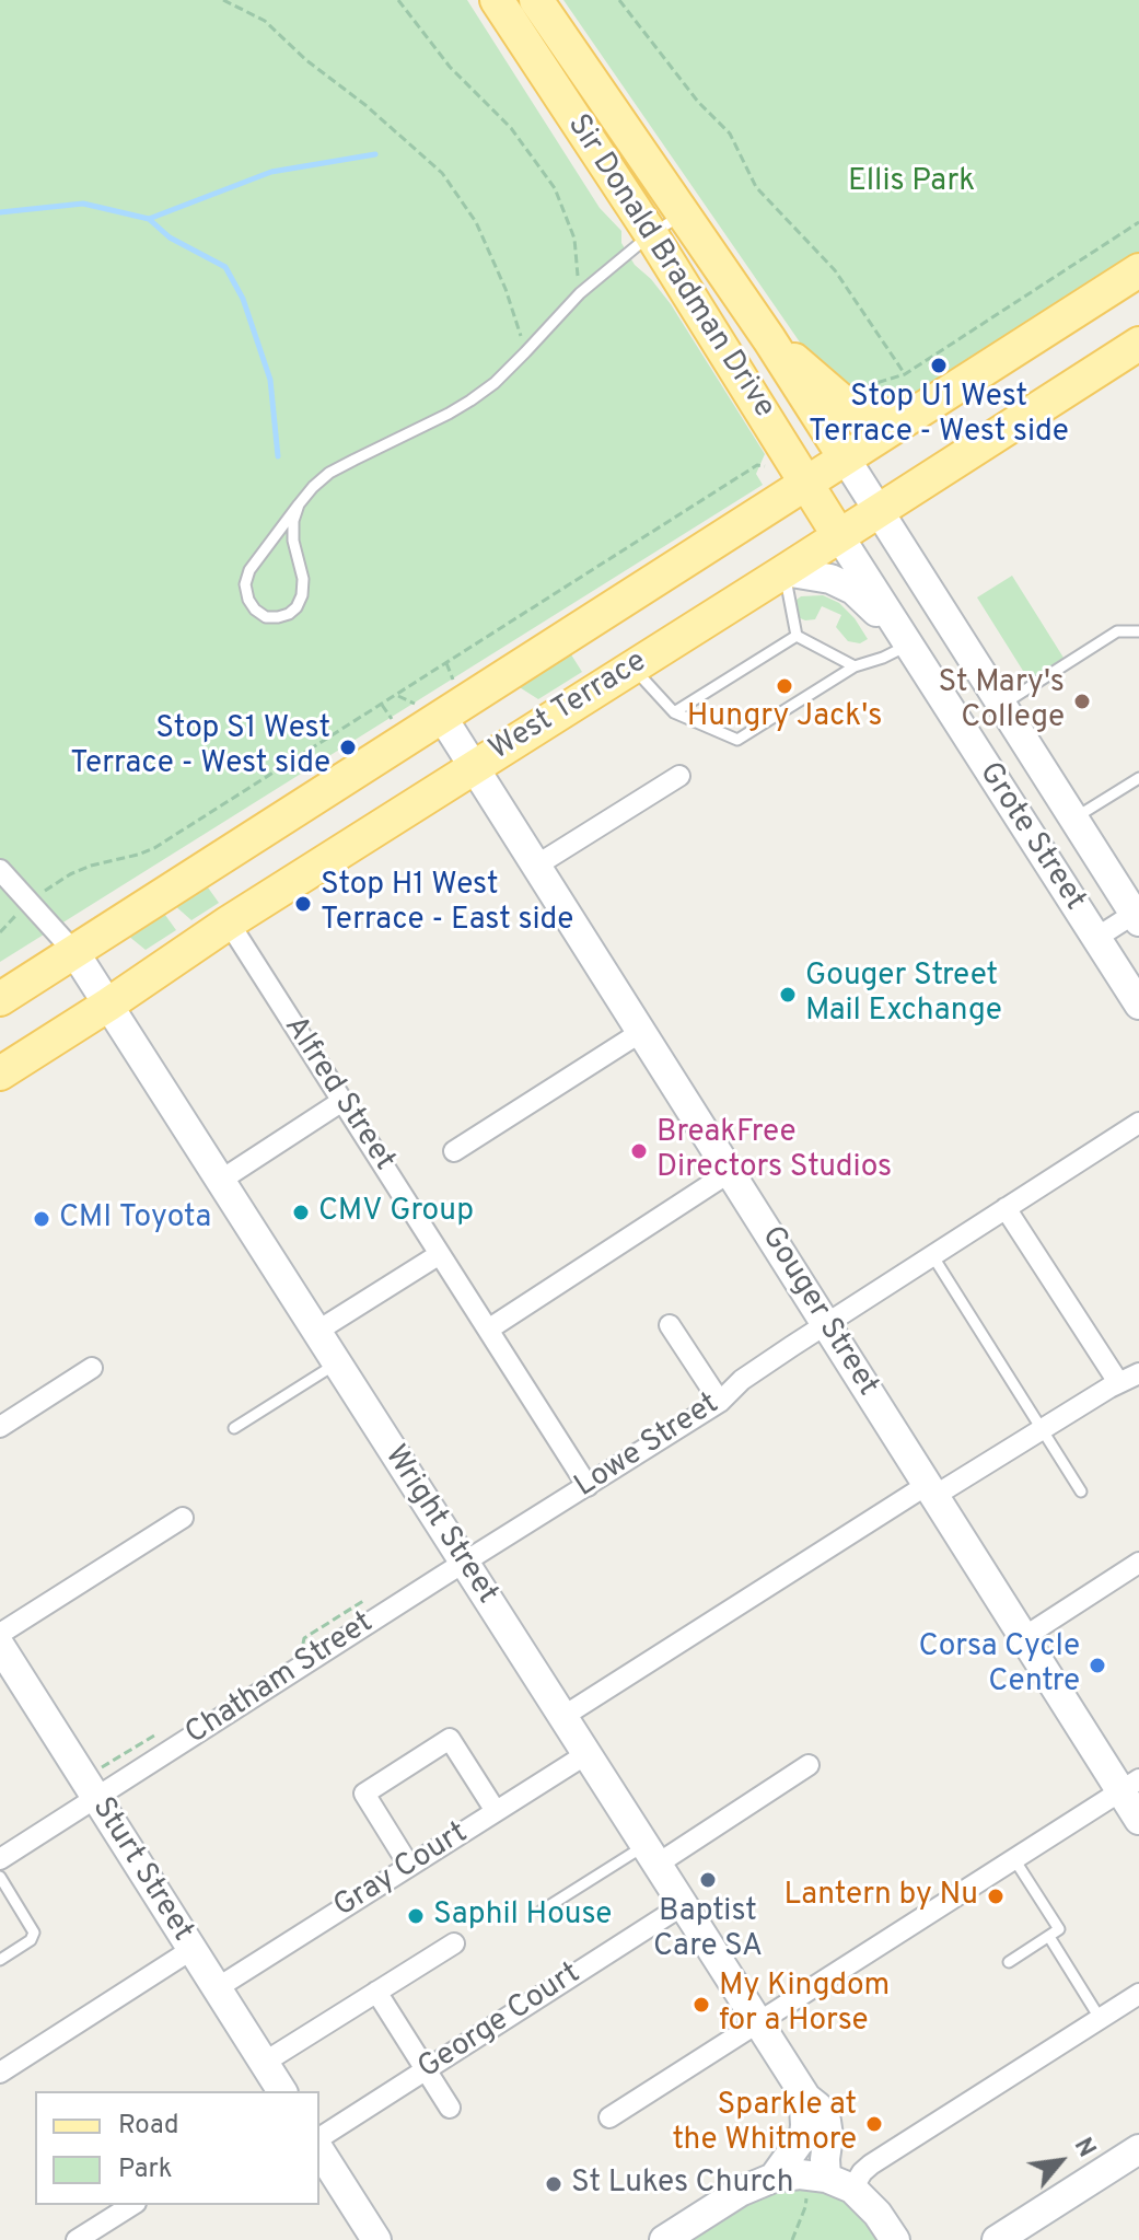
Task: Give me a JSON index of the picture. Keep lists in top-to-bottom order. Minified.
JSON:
{"streets":{"main road":["Sir Donald Bradman Drive","West Terrace"],"street":["Grote Street","Alfred Street","Gouger Street","Lowe Street","Wright Street","Chatham Street","Sturt Street","Gray Court","George Court"]},"crossings":[["Sir Donald Bradman Drive","West Terrace"],["Sir Donald Bradman Drive","Grote Street"],["West Terrace","Grote Street"],["West Terrace","Alfred Street"],["West Terrace","Gouger Street"],["West Terrace","Wright Street"],["Alfred Street","Lowe Street"],["Gouger Street","Lowe Street"],["Lowe Street","Wright Street"],["Lowe Street","Chatham Street"],["Wright Street","Chatham Street"],["Wright Street","Gray Court"],["Wright Street","George Court"],["Chatham Street","Sturt Street"],["Sturt Street","Gray Court"]],"parks":["Ellis Park"],"places":["Stop U1 West Terrace - West side","Hungry Jack's","St Mary's College","Stop S1 West Terrace - West side","Stop H1 West Terrace - East side","Gouger Street Mail Exchange","BreakFree Directors Studios","CMV Group","CMI Toyota","Corsa Cycle Centre","Baptist Care SA","Lantern by Nu","Saphil House","My Kingdom for a Horse","Sparkle at the Whitmore","St Lukes Church"],"legend":["Road","Park"],"north":"top right"}
